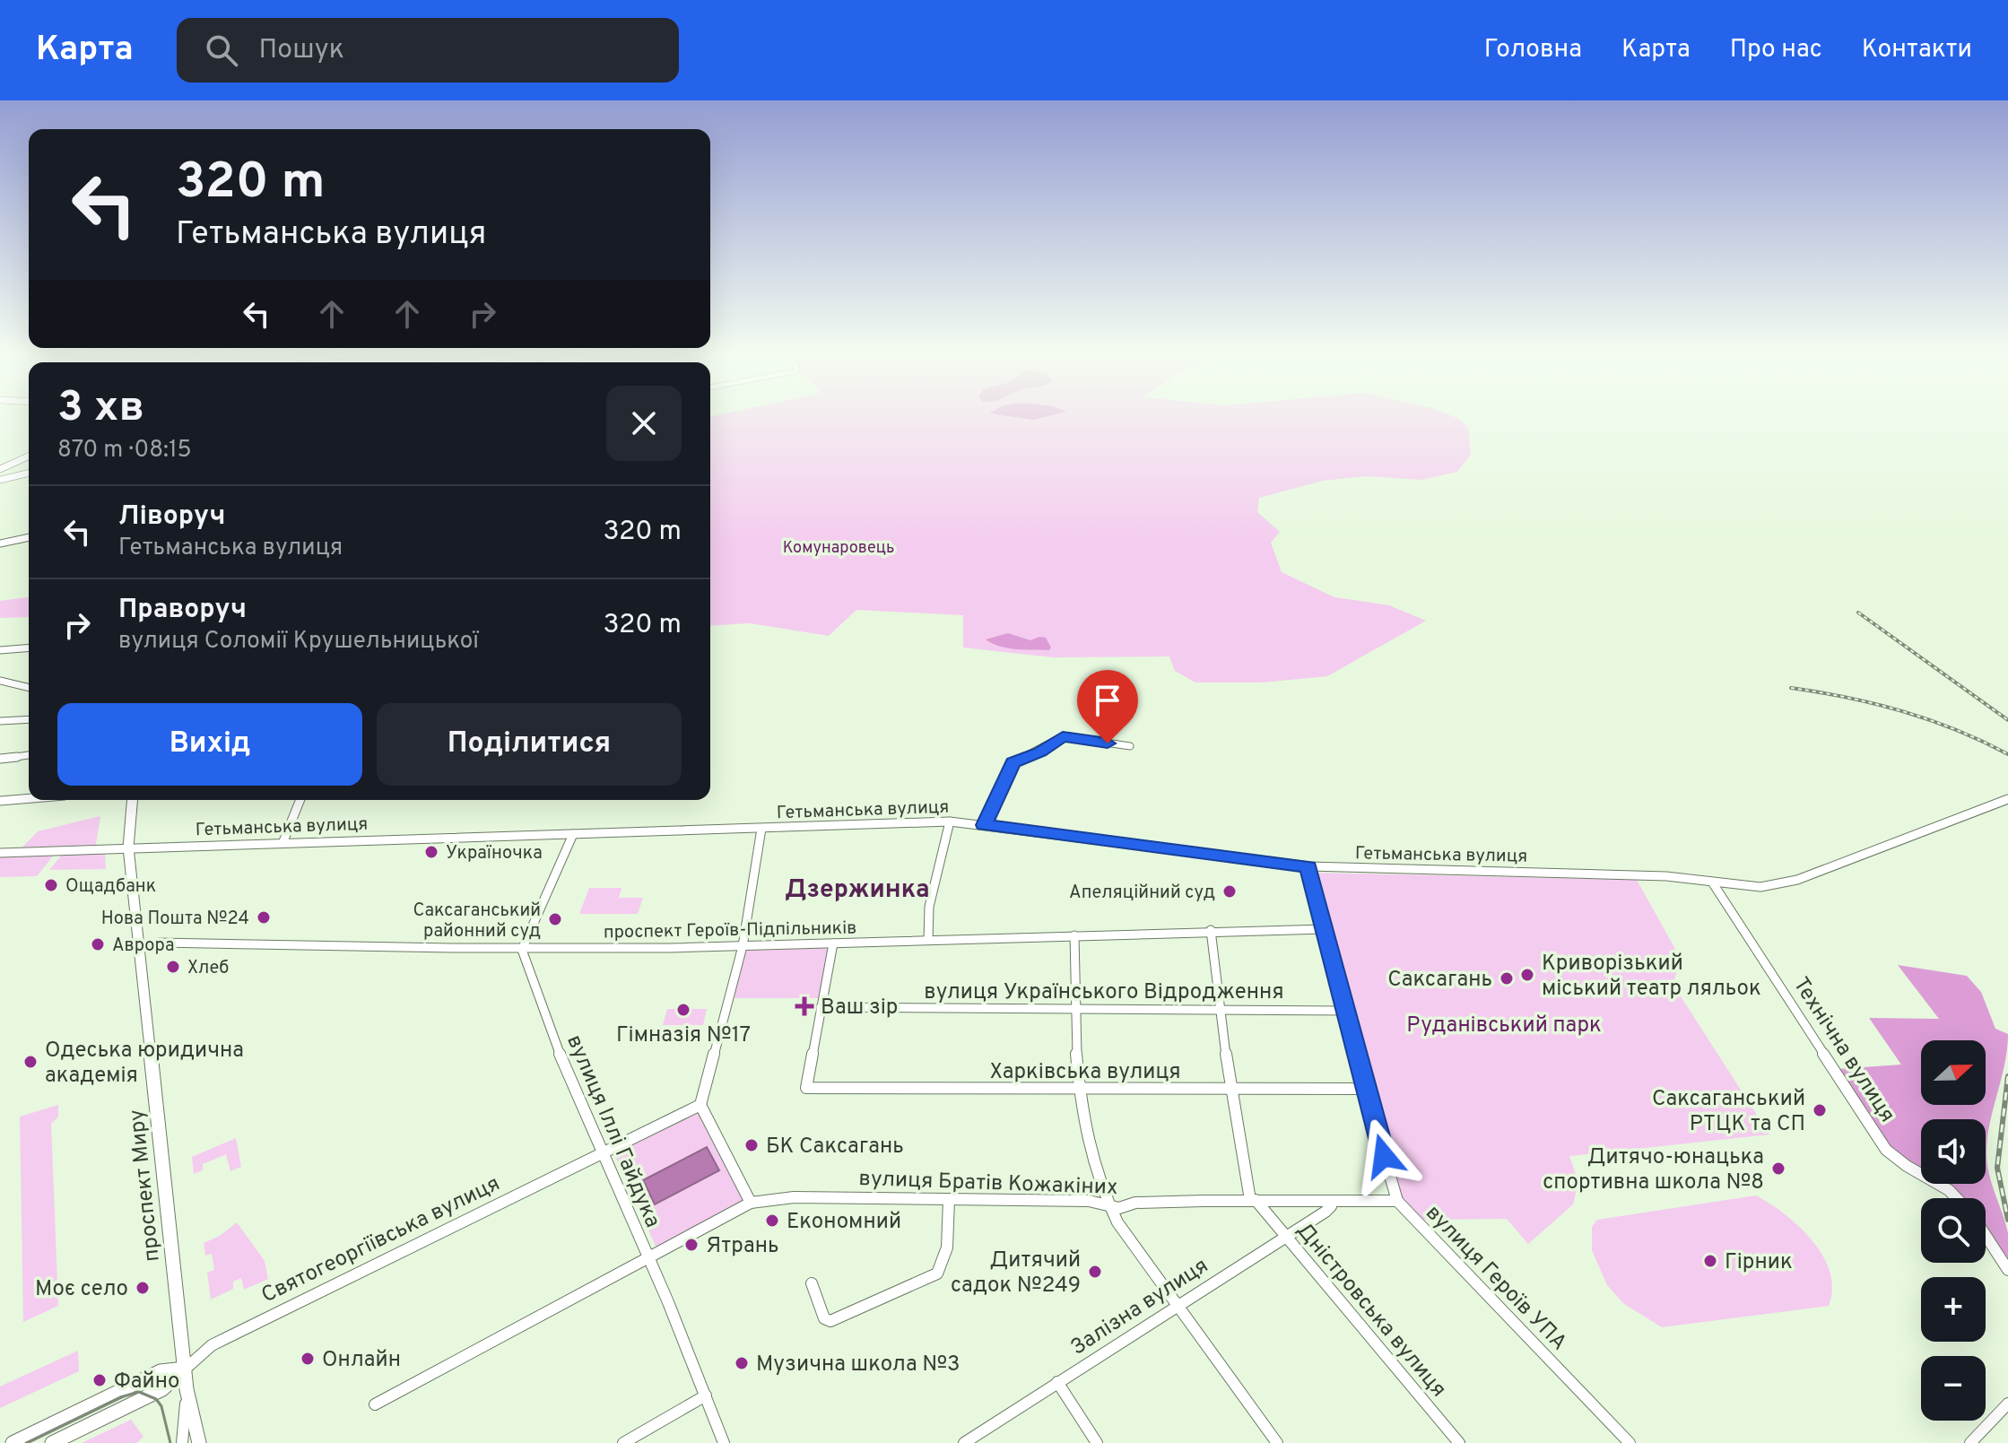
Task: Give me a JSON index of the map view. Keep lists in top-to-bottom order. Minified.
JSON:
{"streets":{"main road":["проспект Миру","Святогеоргіївська вулиця"],"street":["Гетьманська вулиця","проспект Героїв-Підпільників","вулиця Українського Відродження","Технічна вулиця","Харківська вулиця","вулиця Іллі Гайдука","вулиця Братів Кожакіних","вулиця Героїв УПА","Залізна вулиця","Дністровська вулиця"]},"crossings":[["Гетьманська вулиця","Технічна вулиця"],["Гетьманська вулиця","проспект Миру"],["Гетьманська вулиця","вулиця Героїв УПА"],["проспект Героїв-Підпільників","вулиця Іллі Гайдука"],["проспект Героїв-Підпільників","проспект Миру"],["проспект Героїв-Підпільників","вулиця Героїв УПА"],["вулиця Українського Відродження","Харківська вулиця"],["вулиця Українського Відродження","вулиця Героїв УПА"],["Харківська вулиця","вулиця Героїв УПА"],["вулиця Іллі Гайдука","Святогеоргіївська вулиця"],["вулиця Братів Кожакіних","вулиця Героїв УПА"],["вулиця Братів Кожакіних","Залізна вулиця"],["вулиця Братів Кожакіних","Дністровська вулиця"],["проспект Миру","Святогеоргіївська вулиця"],["Залізна вулиця","Дністровська вулиця"]],"districts":["Дзержинка"],"parks":["Комунаровець","Руданівський парк"],"places":{"other":["Україночка","Ощадбанк","Апеляційний суд","Нова Пошта №24","Саксаганський районний суд","Аврора","Хлеб","Криворізький міський театр ляльок","Саксагань","Гімназія №17","Одеська юридична академія","Саксаганський РТЦК та СП","БК Саксагань","Дитячо-юнацька спортивна школа №8","Економний","Ятрань","Гірник","Дитячий садок №249","Моє село","Онлайн","Музична школа №3","Файно"],"health":["Ваш зір"]},"north":"right","page":{"header":"Карта","search":"Пошук","nav":["Головна","Карта","Про нас","Контакти"],"turn":["320 m","Гетьманська вулиця"],"heading":["3 хв","870 m · 08:15"],"list":[{"name":"Ліворуч","note":"Гетьманська вулиця","value":"320 m"},{"name":"Праворуч","note":"вулиця Соломії Крушельницької","value":"320 m"}],"buttons":["Вихід","Поділитися"],"map_buttons":["+","−"]}}
